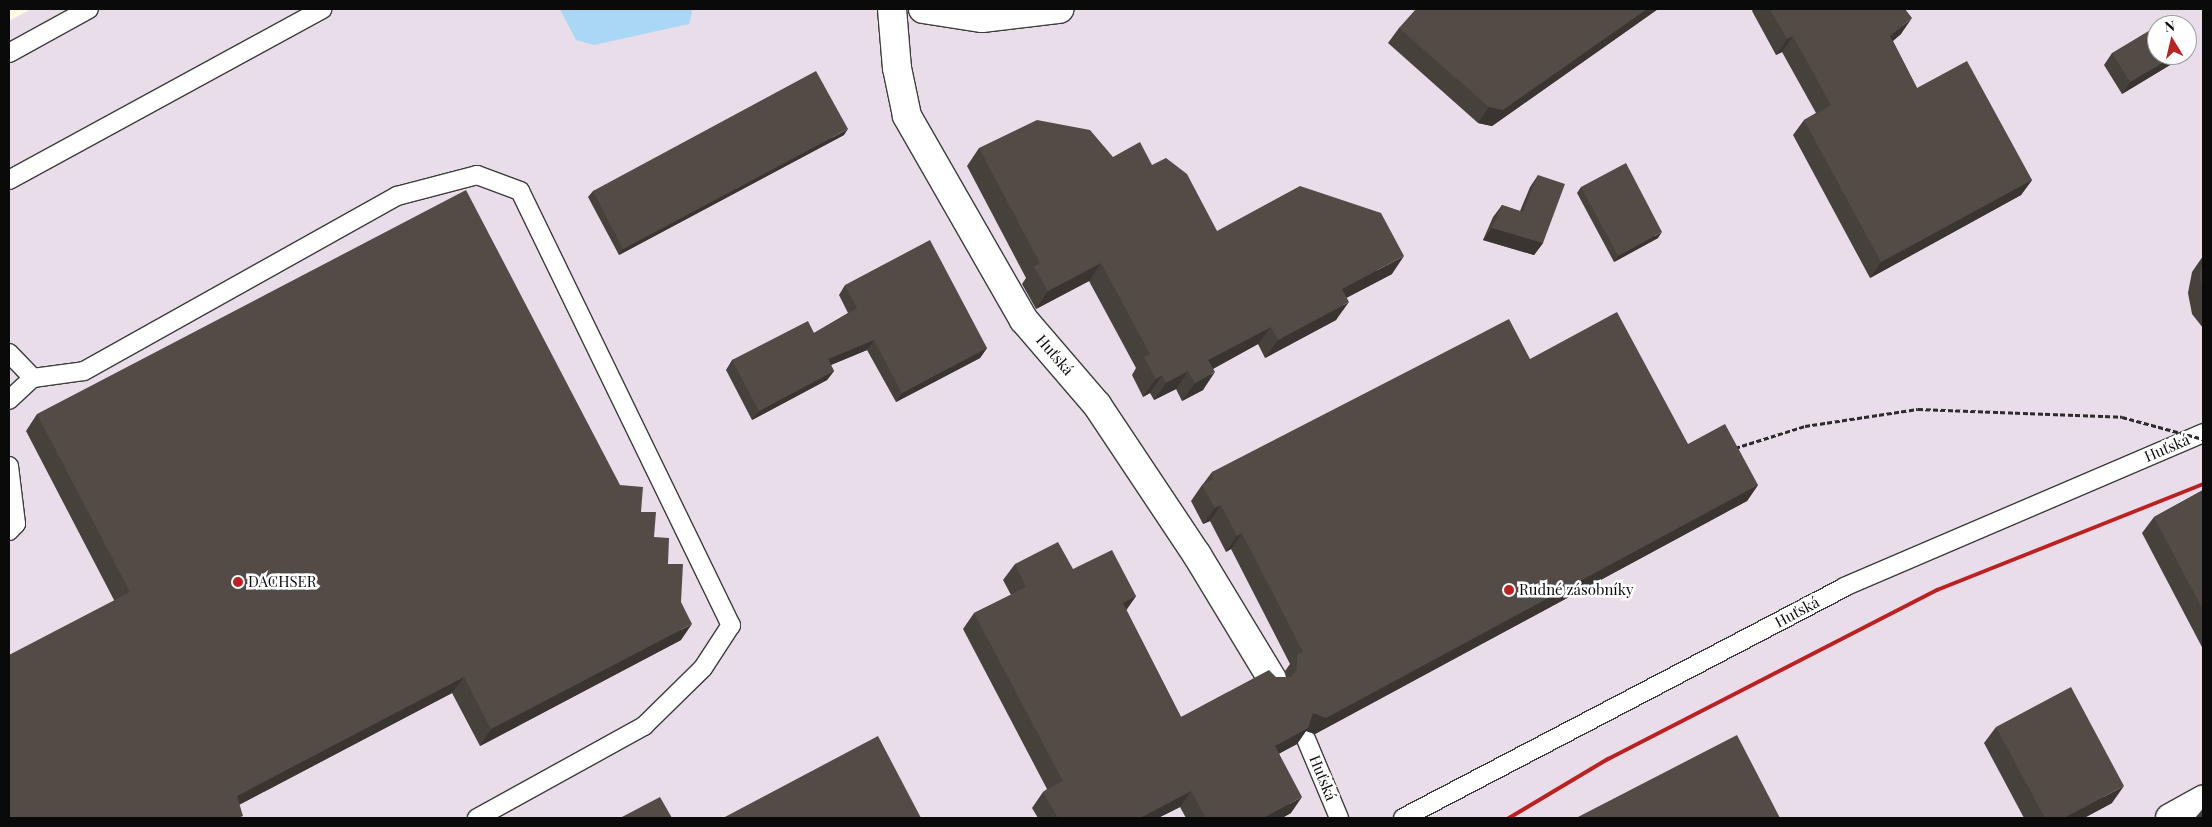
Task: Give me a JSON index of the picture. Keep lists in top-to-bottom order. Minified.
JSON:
{"streets":{"street":["Huťská"]},"places":["DACHSER","Rudné zásobníky"],"north":"top"}
